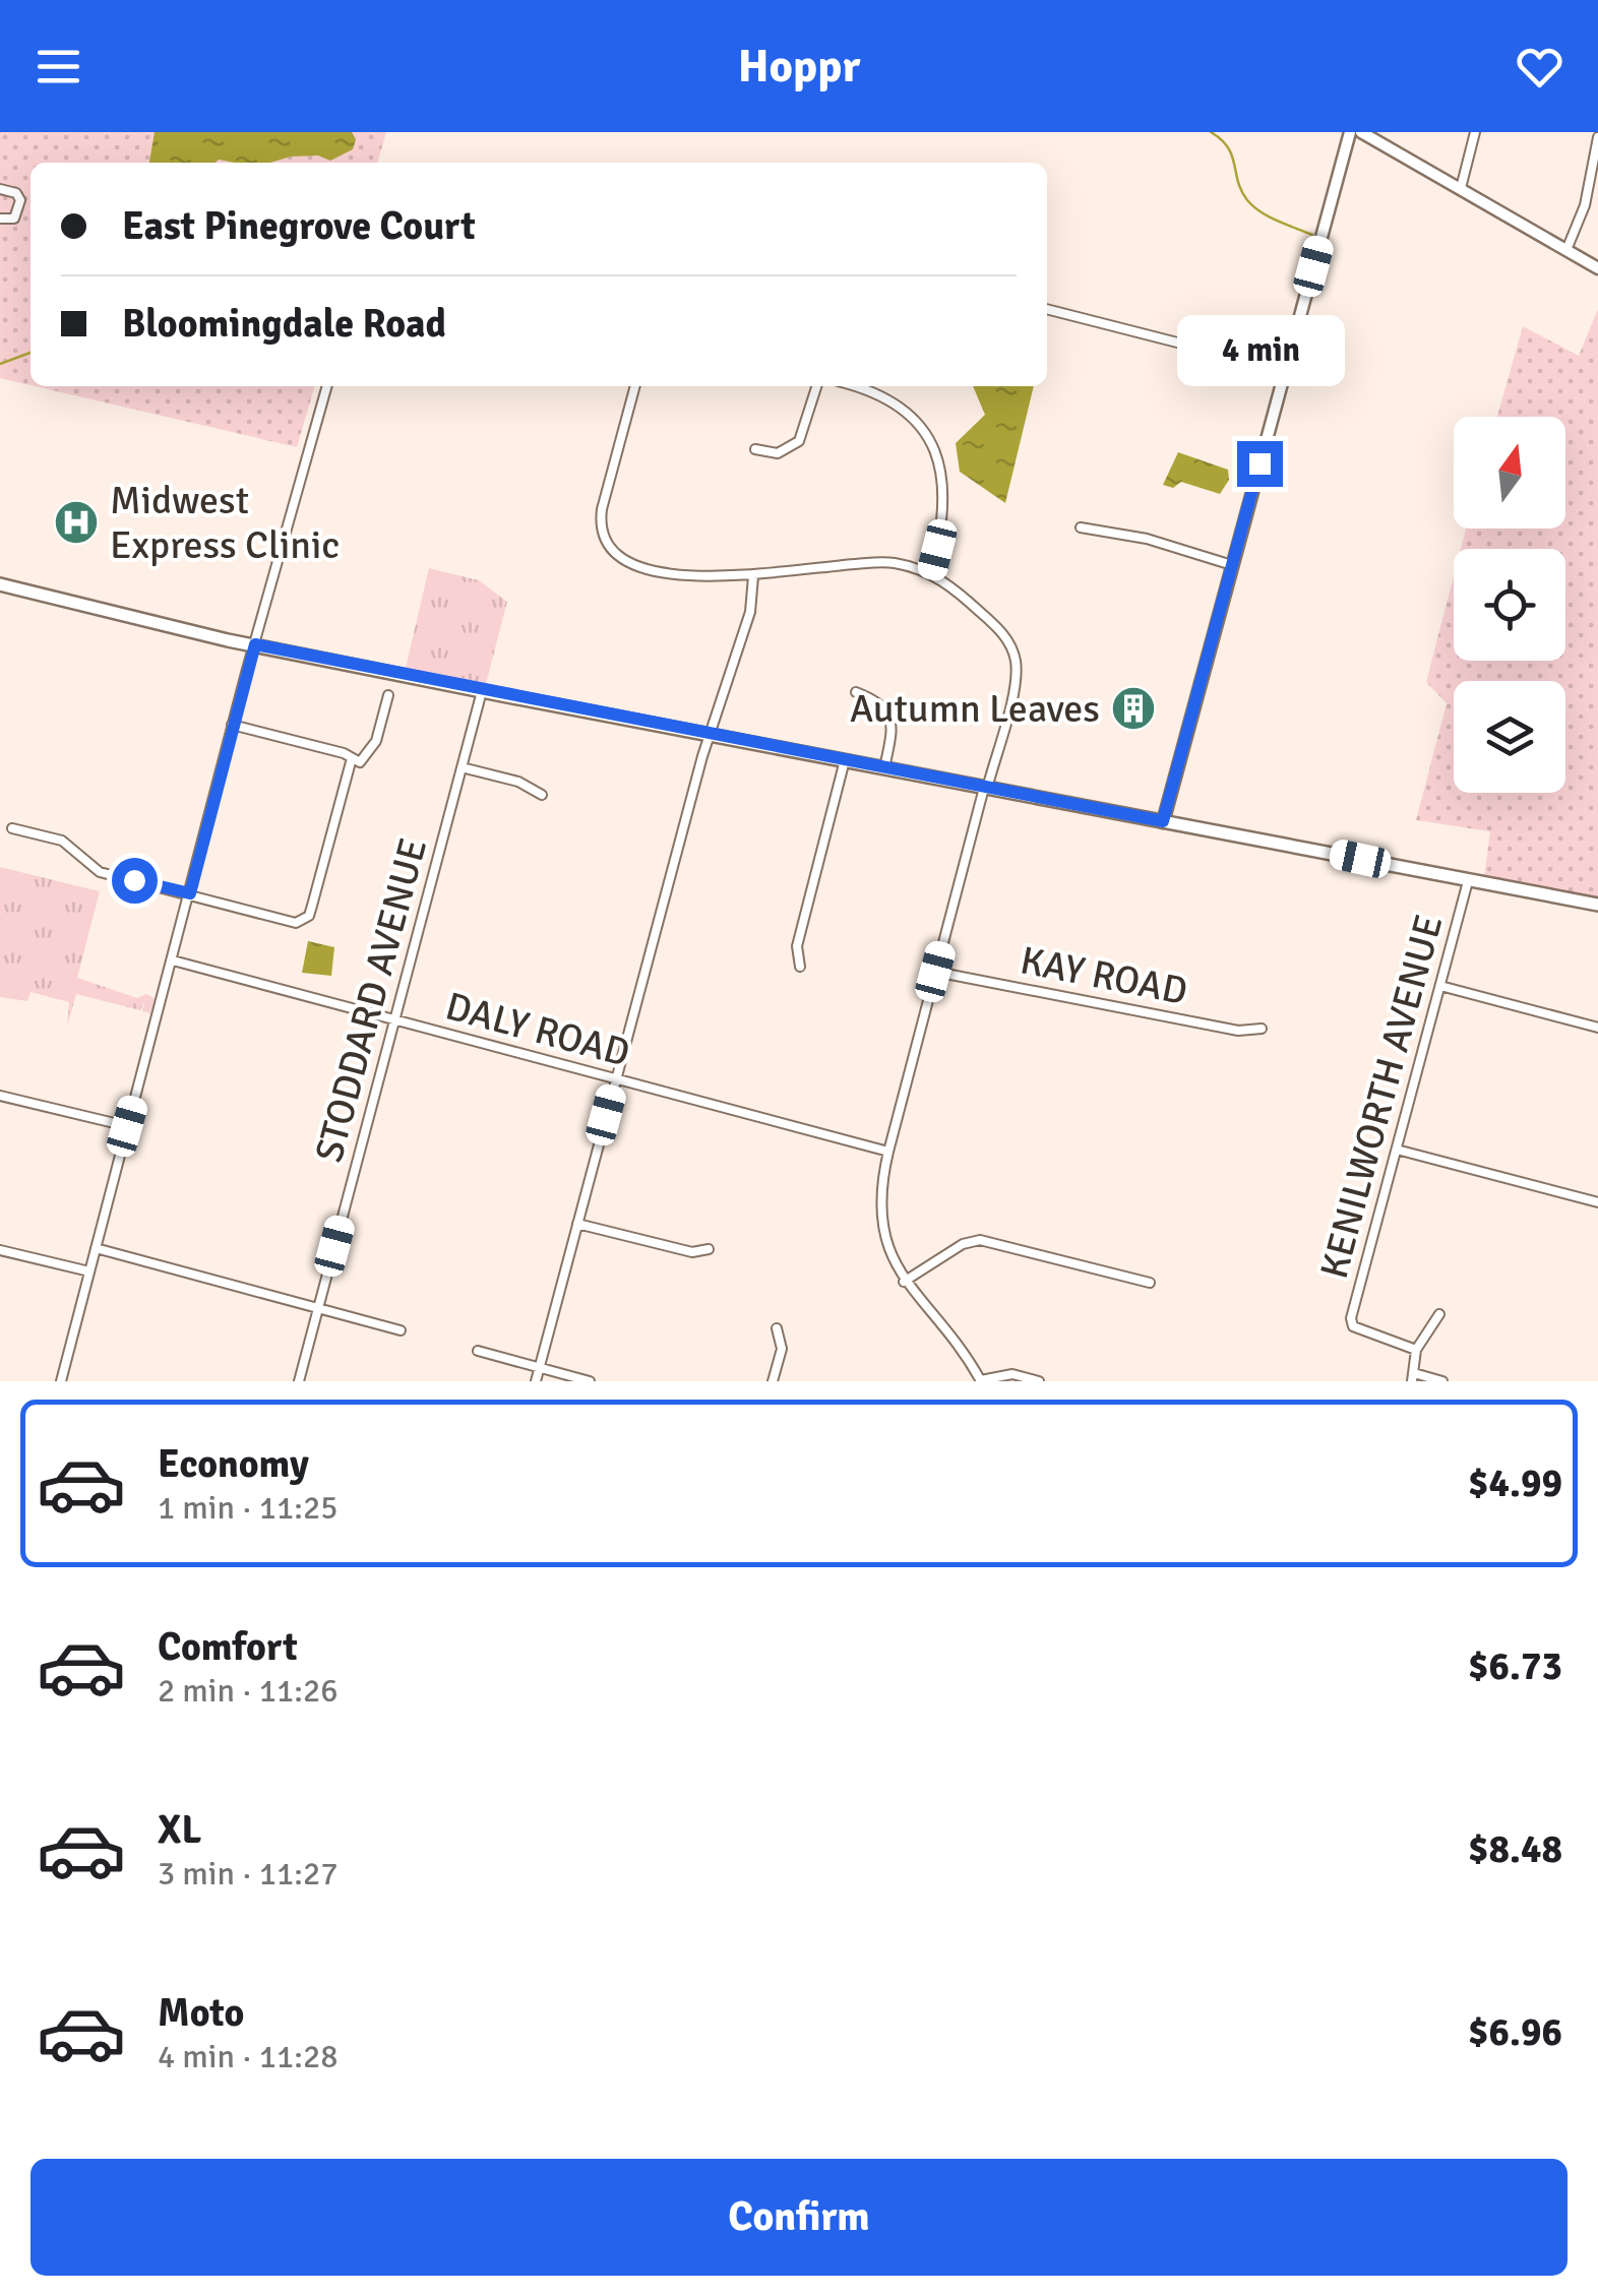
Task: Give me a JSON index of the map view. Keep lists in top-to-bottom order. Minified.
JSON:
{"streets":{"street":["KAY ROAD","STODDARD AVENUE","DALY ROAD","KENILWORTH AVENUE"]},"crossings":[["STODDARD AVENUE","DALY ROAD"]],"places":{"hospital":["Midwest Express Clinic"],"building":["Autumn Leaves"]},"north":"top","page":{"header":"Hoppr","banner":["East Pinegrove Court","Bloomingdale Road"],"bubble":"4 min","list":[{"name":"Economy","note":"1 min · 11:25","value":"$4.99"},{"name":"Comfort","note":"2 min · 11:26","value":"$6.73"},{"name":"XL","note":"3 min · 11:27","value":"$8.48"},{"name":"Moto","note":"4 min · 11:28","value":"$6.96"}],"buttons":"Confirm"}}
